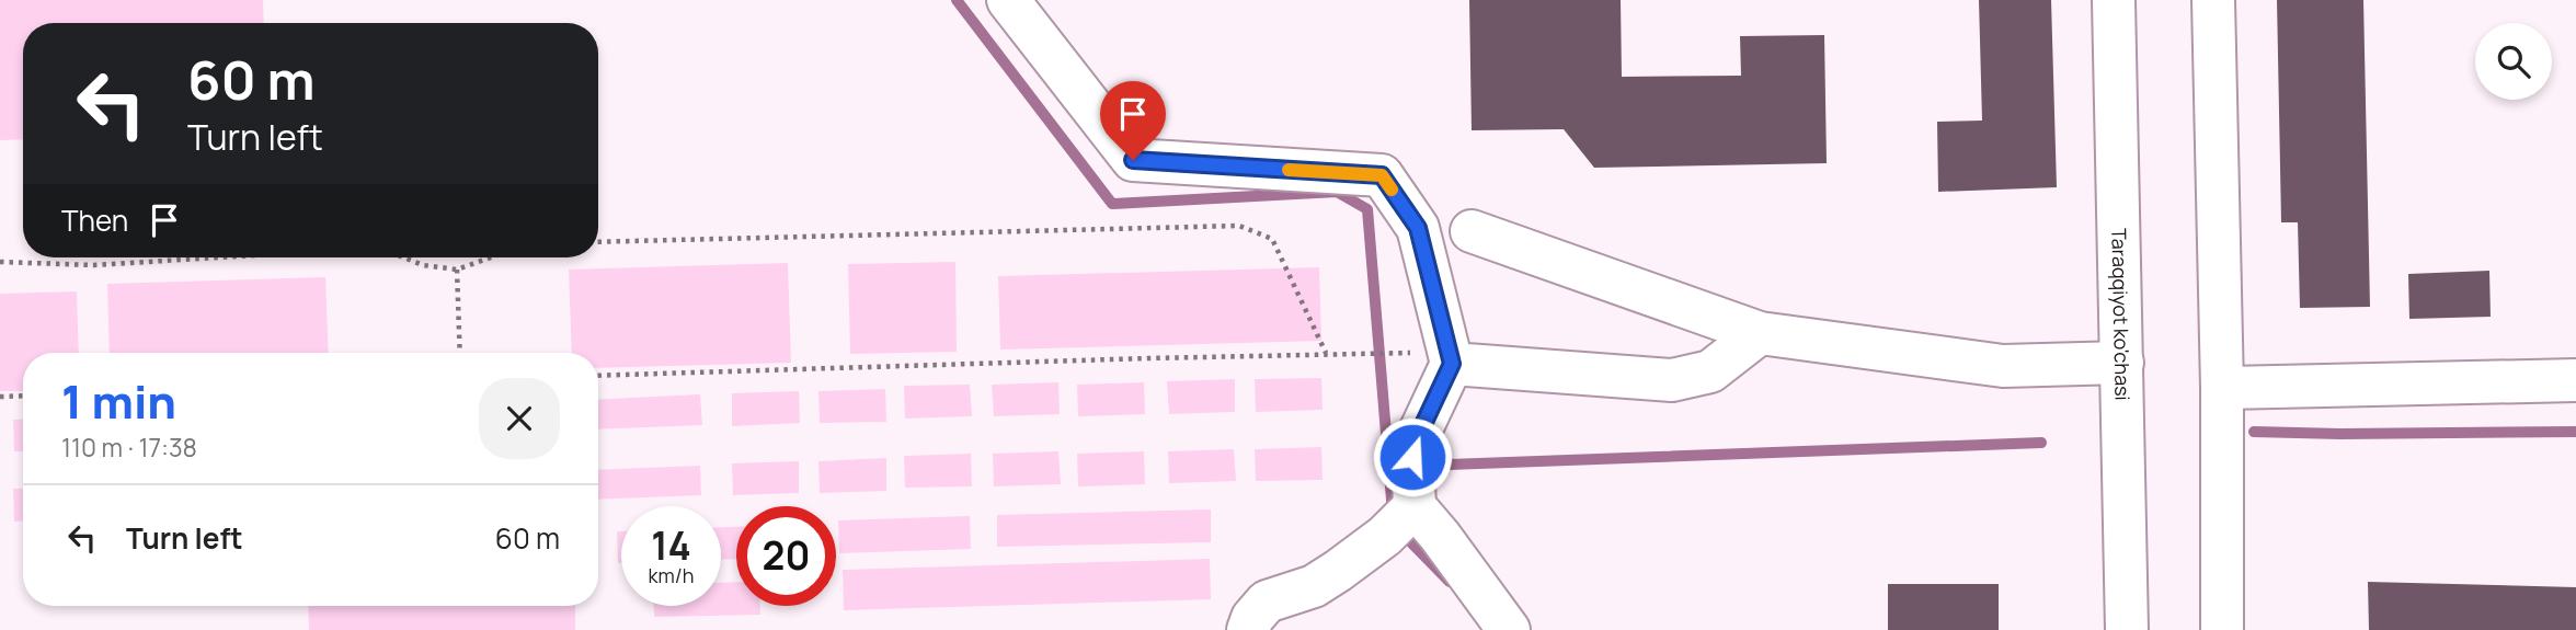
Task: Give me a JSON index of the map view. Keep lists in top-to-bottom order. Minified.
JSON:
{"streets":{"street":["Taraqqiyot ko'chasi"]},"page":{"turn":["60 m","Turn left"],"then":"Then","heading":["1 min","110 m · 17:38"],"list":[{"name":"Turn left","value":"60 m"}],"speed":"14 km/h","limit":"20"}}
